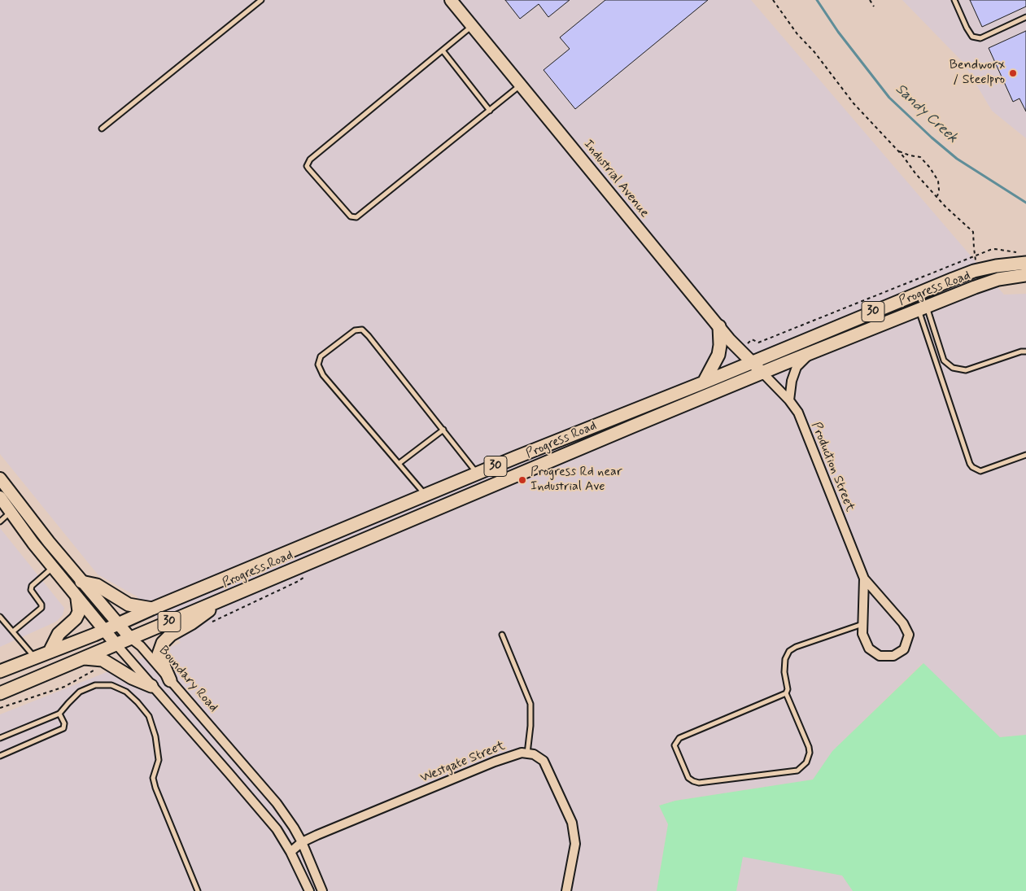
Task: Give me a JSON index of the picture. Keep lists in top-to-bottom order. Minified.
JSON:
{"streets":{"main road":["Progress Road","30"],"street":["Industrial Avenue","Production Street","Boundary Road","Westgate Street"]},"crossings":[["Industrial Avenue","Progress Road"],["Industrial Avenue","Production Street"],["Progress Road","Production Street"],["Progress Road","Boundary Road"],["Boundary Road","Westgate Street"]],"water":["Sandy Creek"],"places":["Bendworx / Steelpro","Progress Rd near Industrial Ave"]}
